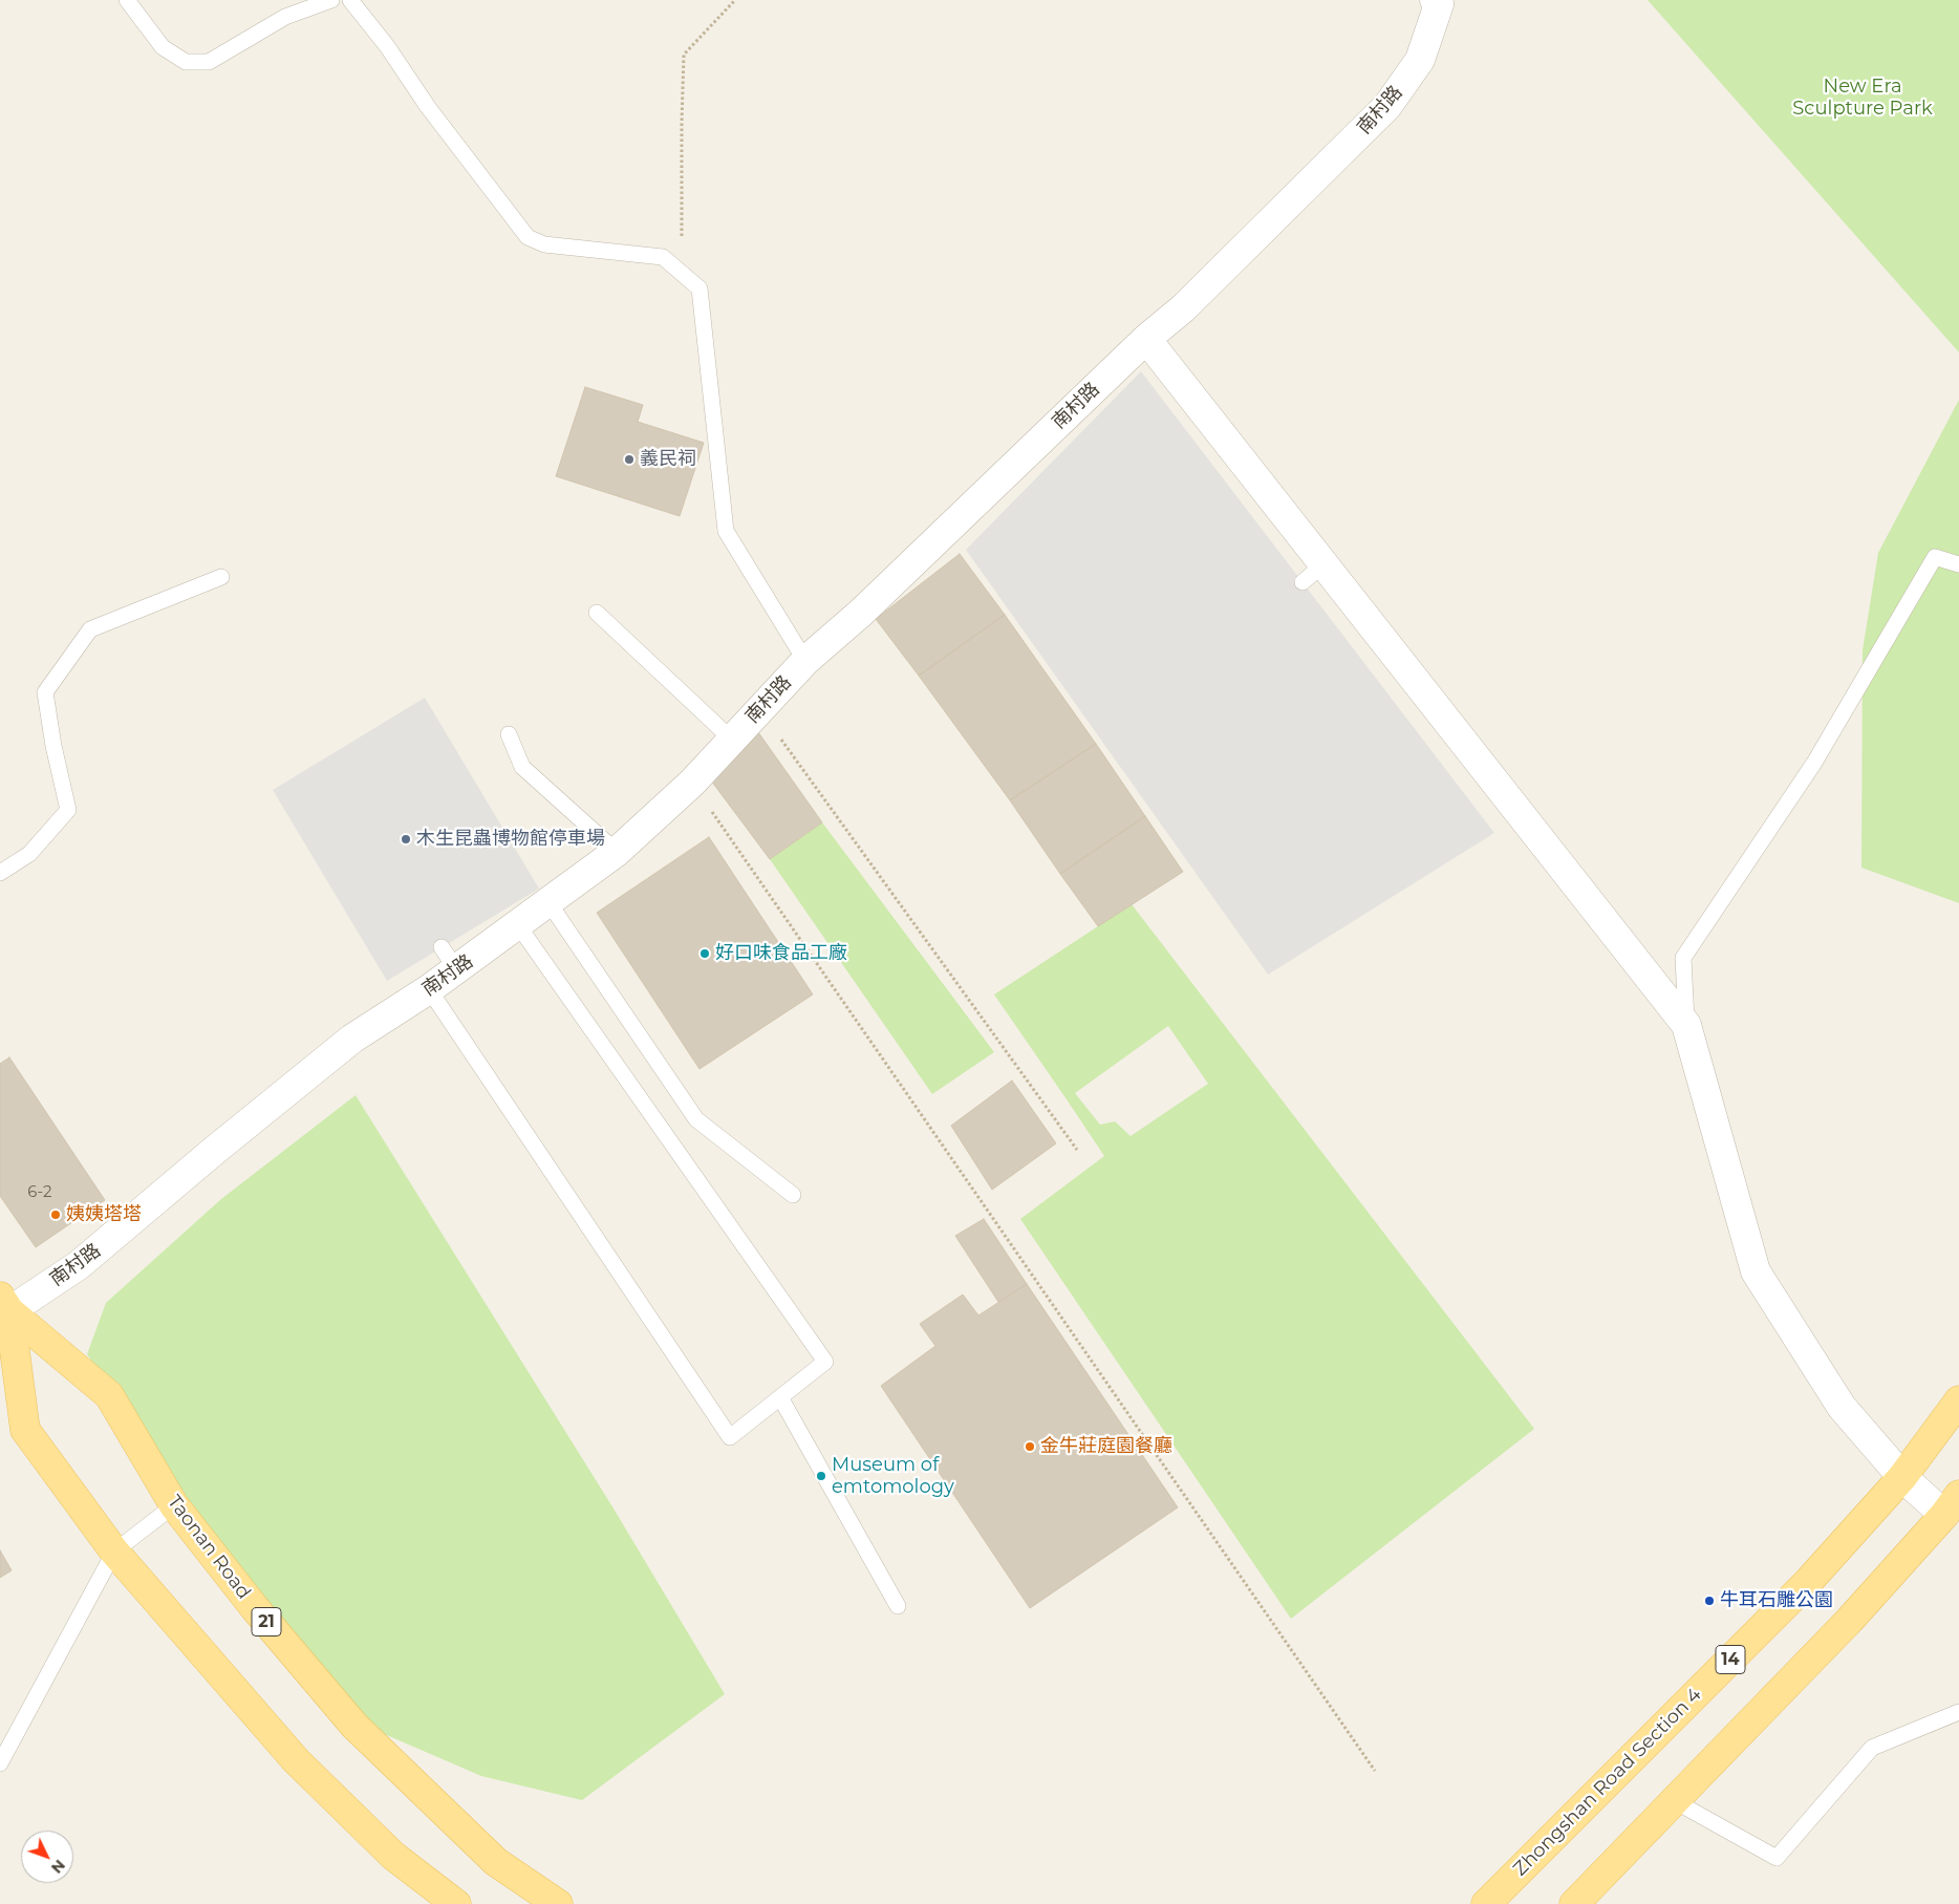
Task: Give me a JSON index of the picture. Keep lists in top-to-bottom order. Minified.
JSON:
{"streets":{"main road":["Taonan Road","21","14","Zhongshan Road Section 4"],"street":["南村路"]},"crossings":[["南村路","Taonan Road"]],"parks":["New Era Sculpture Park"],"places":["義民祠","木生昆蟲博物館停車場","好口味食品工廠","姨姨塔塔","金牛莊庭園餐廳","Museum of emtomology","牛耳石雕公園"],"house_numbers":["6-2"],"north":"bottom right"}
